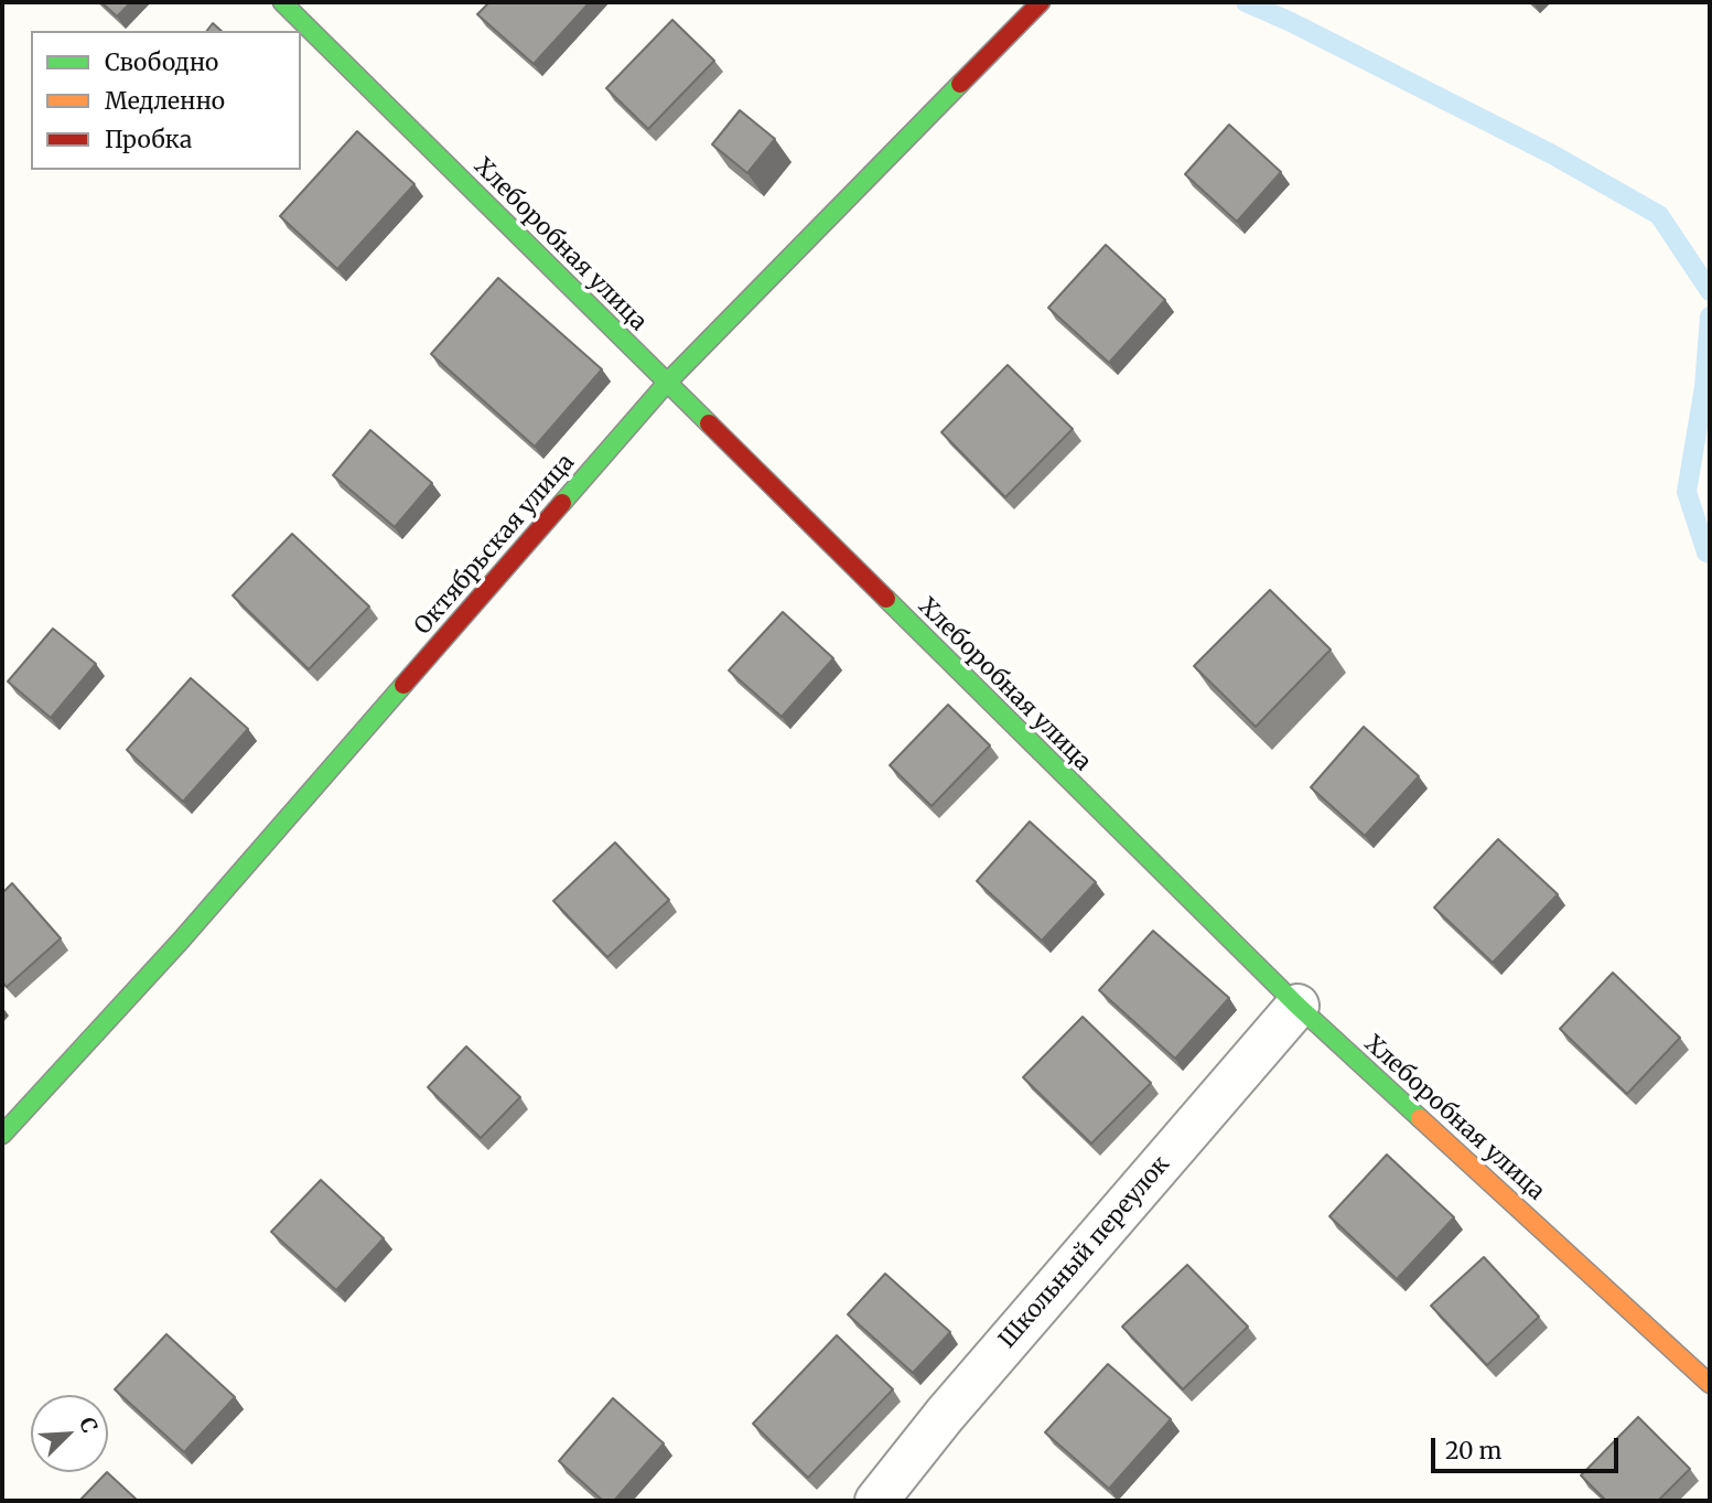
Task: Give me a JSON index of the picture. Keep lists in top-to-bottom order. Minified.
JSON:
{"streets":{"street":["Хлеборобная улица","Октябрьская улица","Школьный переулок"]},"crossings":[["Хлеборобная улица","Октябрьская улица"],["Хлеборобная улица","Школьный переулок"]],"legend":["Свободно","Медленно","Пробка"],"scale_bar":"20 m","north":"top right"}
